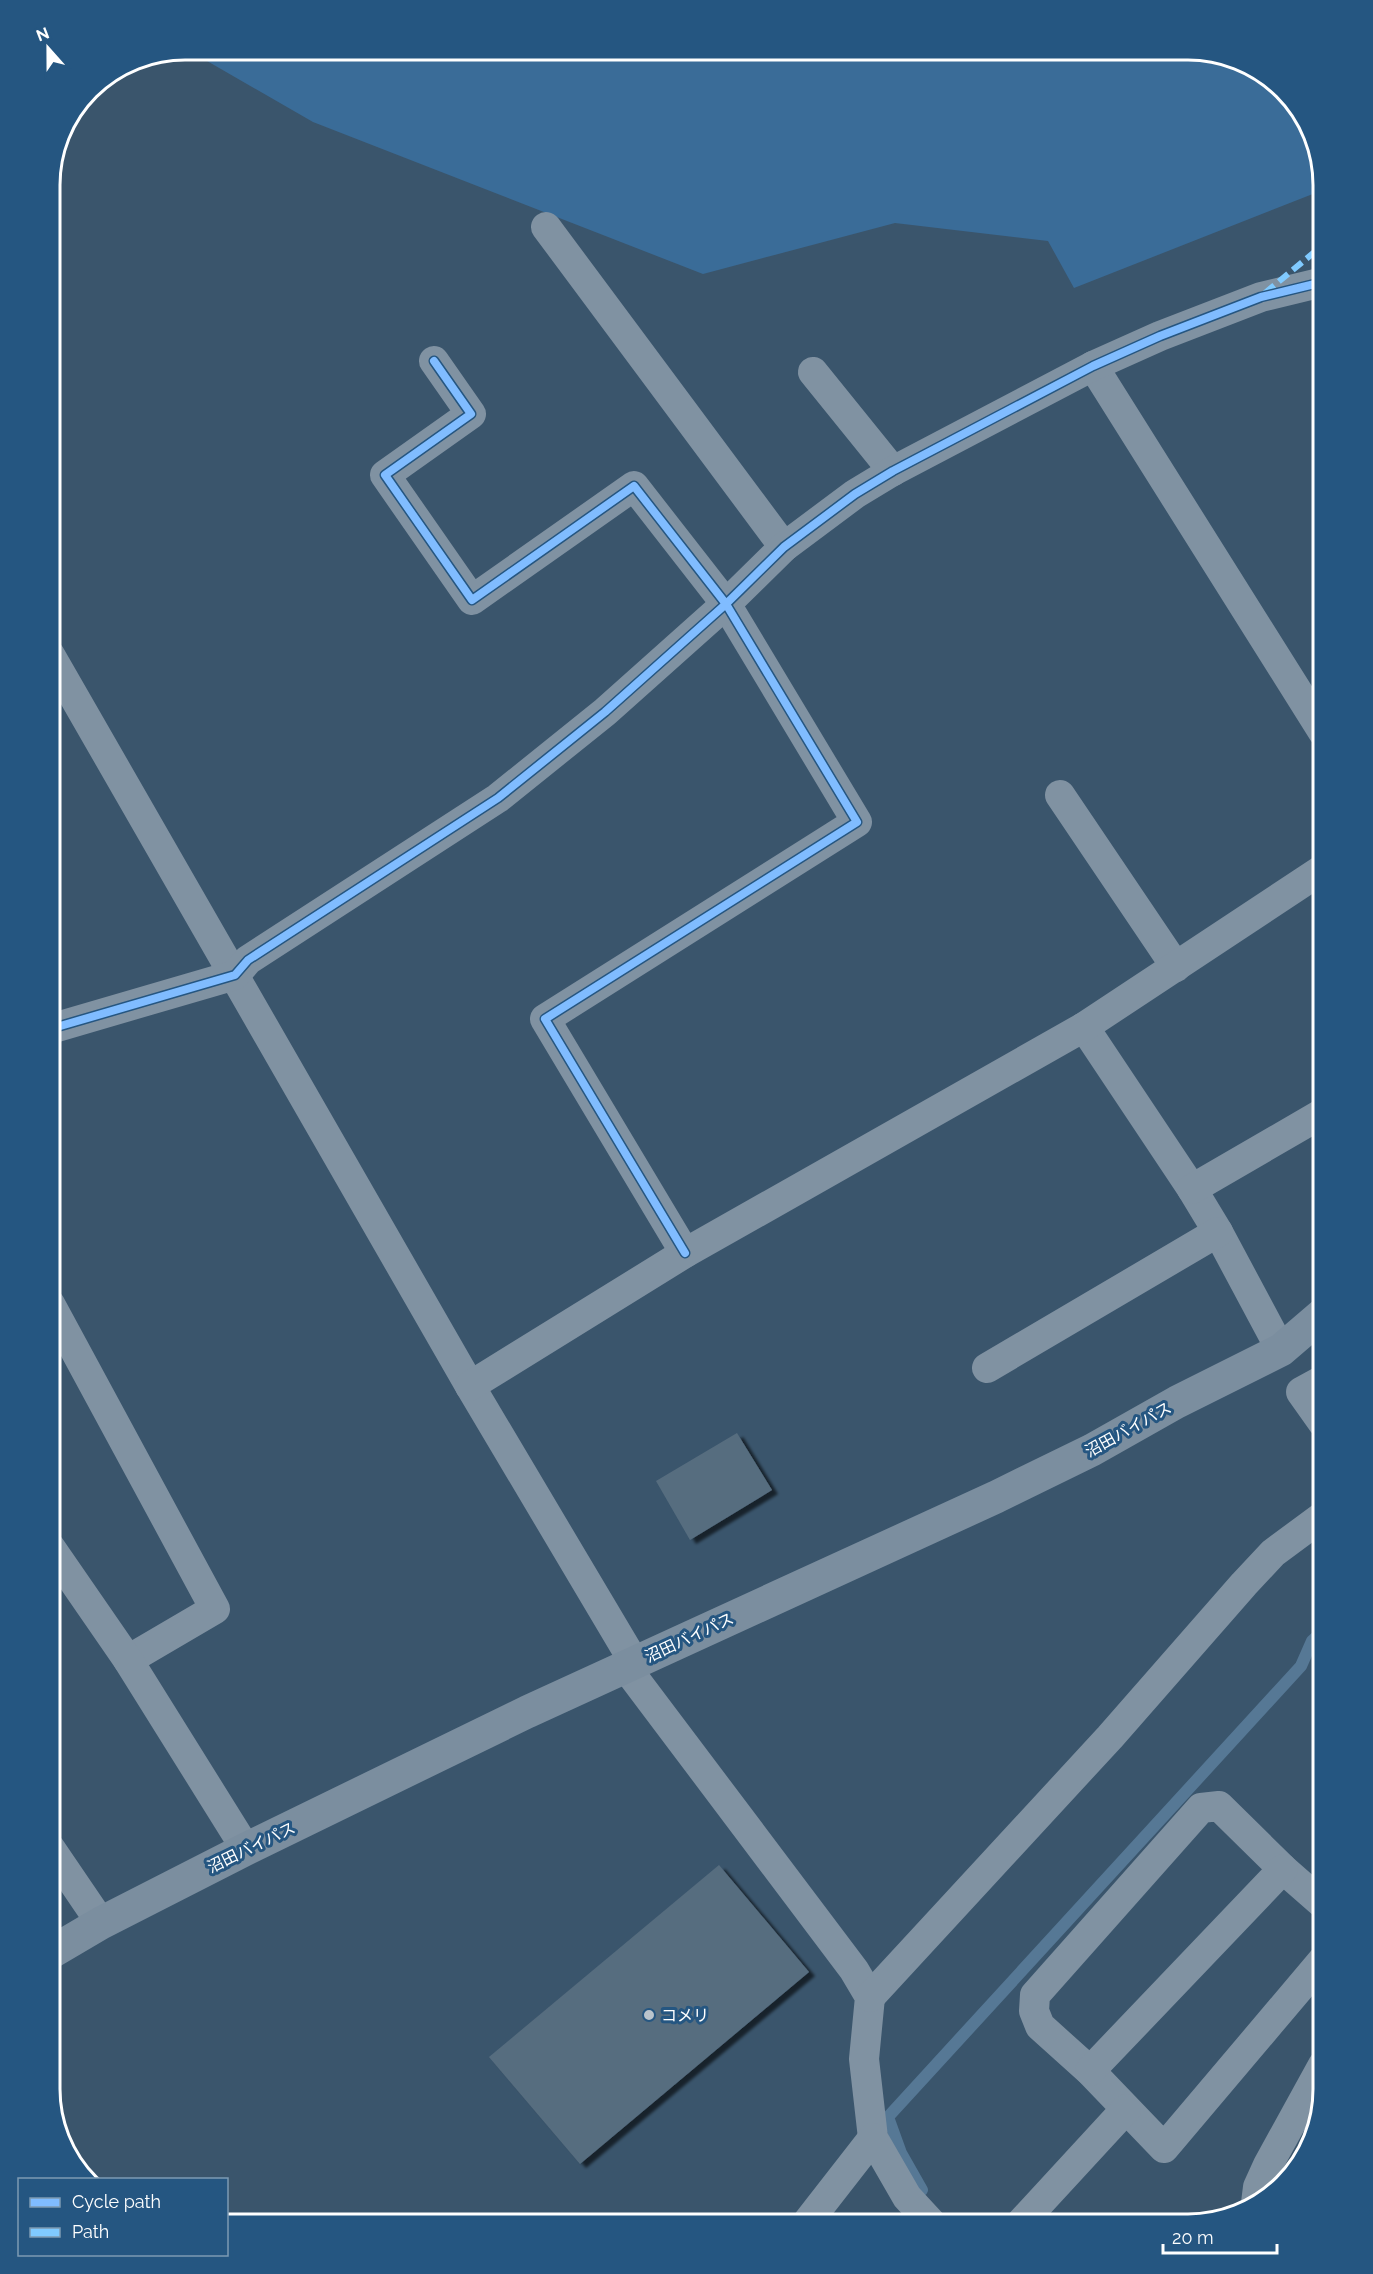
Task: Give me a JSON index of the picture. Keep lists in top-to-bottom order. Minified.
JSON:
{"streets":{"street":["沼田バイパス"]},"places":["コメリ"],"legend":["Cycle path","Path"],"scale_bar":"20 m","north":"top"}
